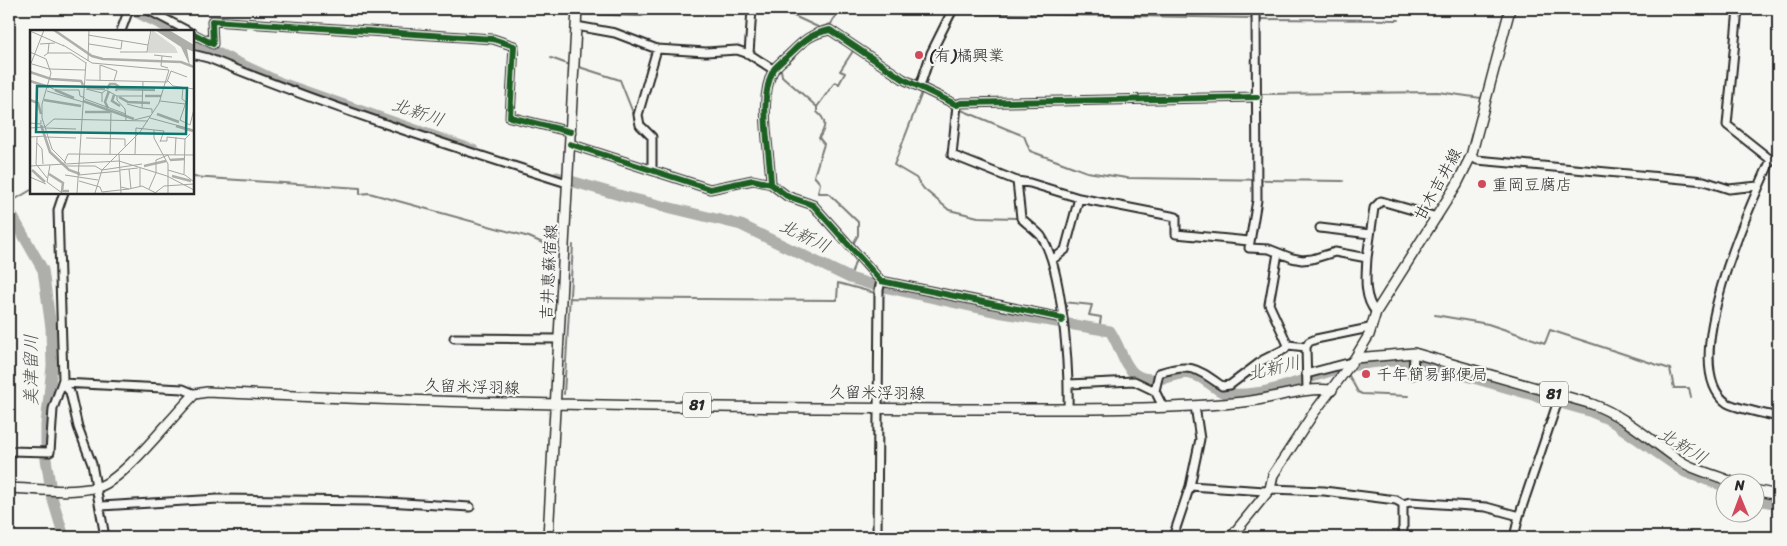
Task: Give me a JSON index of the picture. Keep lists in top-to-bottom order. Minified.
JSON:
{"streets":{"main road":["甘木吉井線","吉井恵蘇宿線","久留米浮羽線","81"]},"crossings":[["甘木吉井線","81"],["吉井恵蘇宿線","久留米浮羽線"]],"water":["北新川","美津留川"],"places":["(有)橘興業","重岡豆腐店","千年簡易郵便局"],"north":"top"}
